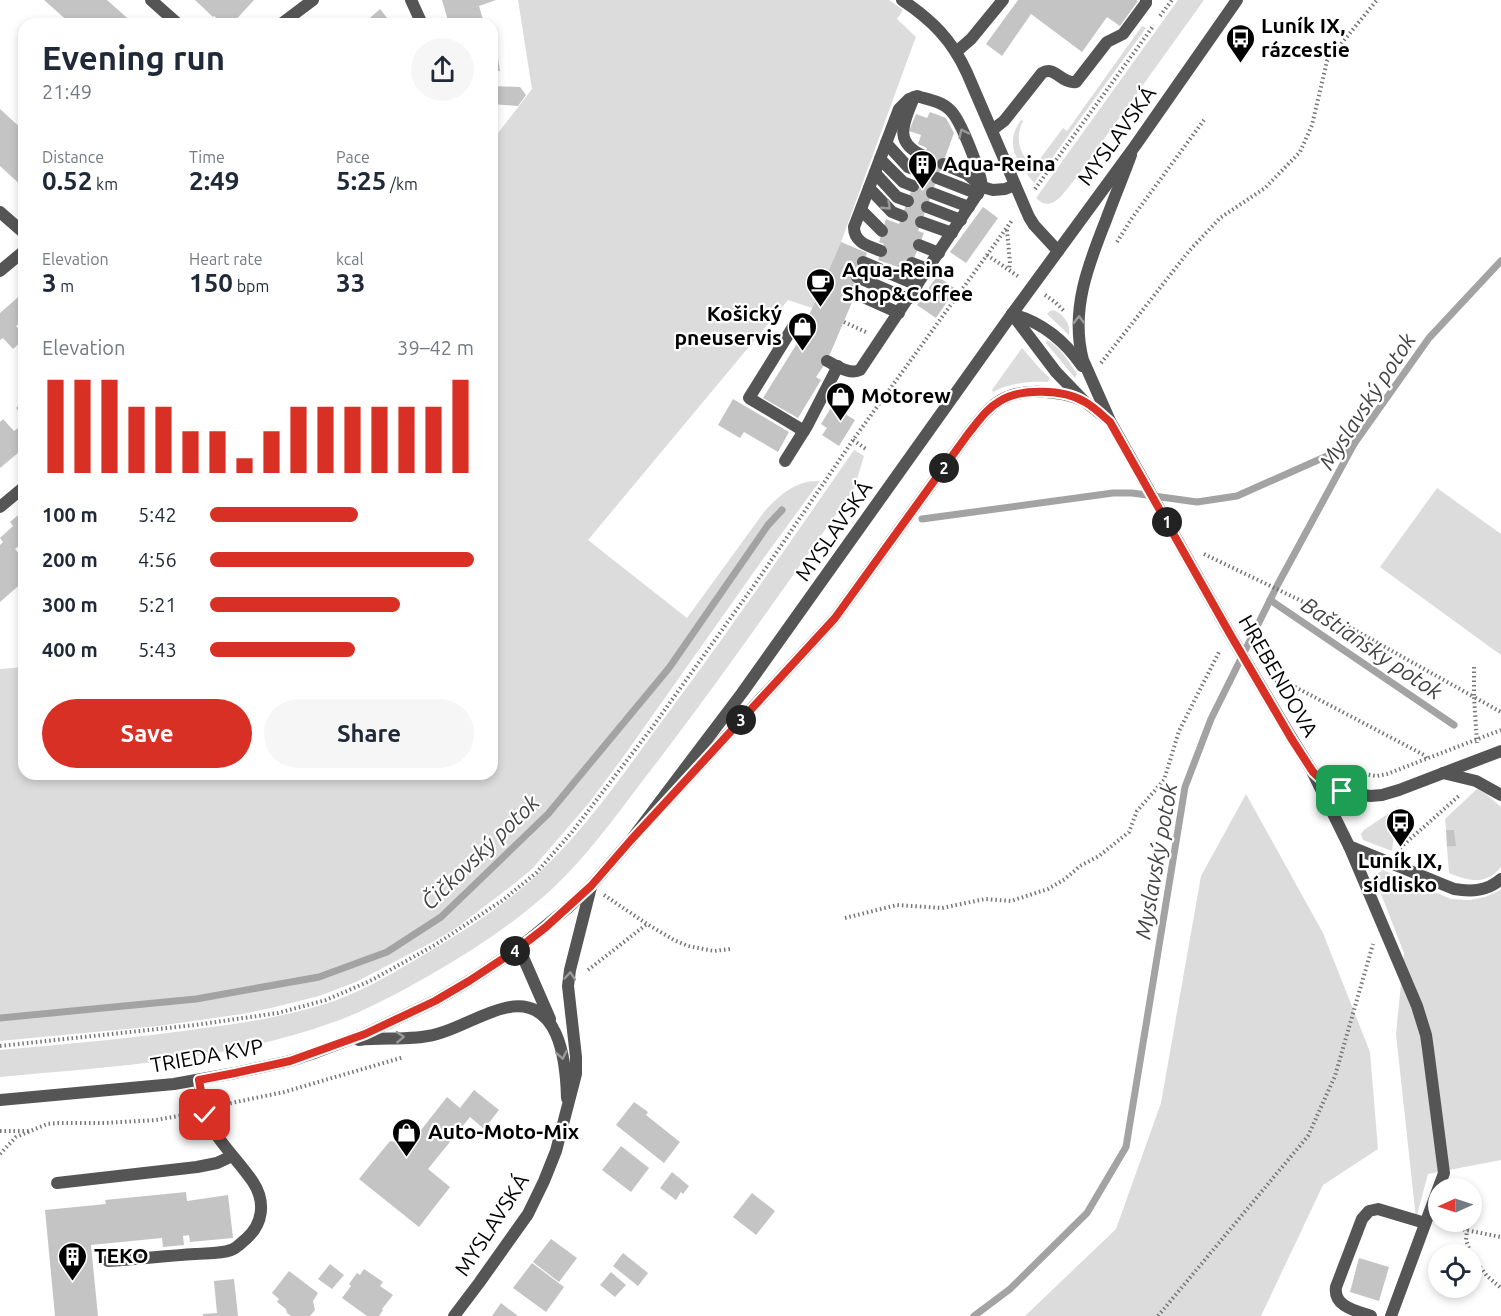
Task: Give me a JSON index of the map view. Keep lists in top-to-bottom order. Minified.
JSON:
{"streets":{"street":["MYSLAVSKÁ","HREBENDOVA","TRIEDA KVP"]},"crossings":[["MYSLAVSKÁ","TRIEDA KVP"]],"water":["Myslavský potok","Baštiansky potok","Čičkovský potok"],"places":{"bus stop":["Luník IX, rázcestie","Luník IX, sídlisko"],"building":["Aqua-Reina","TEKO"],"cafe":["Aqua-Reina Shop&Coffee"],"shop":["Košický pneuservis","Motorew","Auto-Moto-Mix"]},"north":"left","page":{"heading":["Evening run","21:49"],"stats":[["Distance","0.52 km"],["Time","2:49"],["Pace","5:25 /km"],["Elevation","3 m"],["Heart rate","150 bpm"],["kcal","33"]],"chart":["Elevation","39–42 m"],"pins":["2","1","3","4"],"list":[{"name":"100 m","note":"5:42"},{"name":"200 m","note":"4:56"},{"name":"300 m","note":"5:21"},{"name":"400 m","note":"5:43"}],"buttons":["Save","Share"]}}
